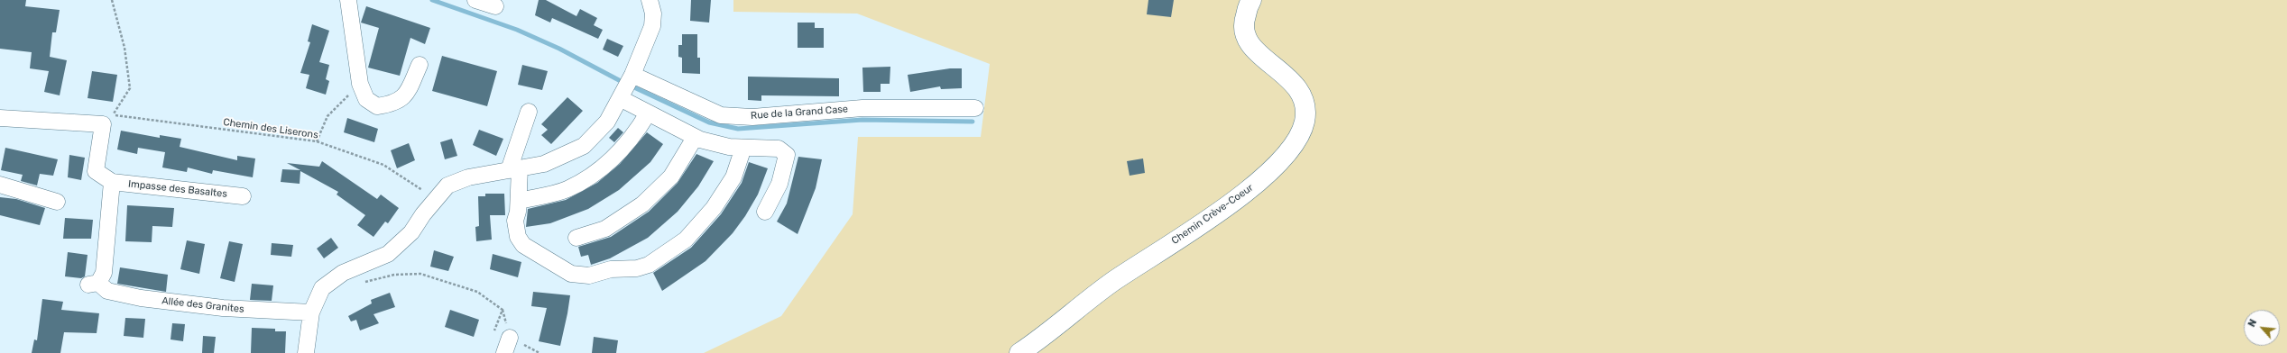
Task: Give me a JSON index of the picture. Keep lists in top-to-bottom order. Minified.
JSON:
{"streets":{"main road":["Chemin Crève-Coeur"],"street":["Rue de la Grand Case","Impasse des Basaltes","Allée des Granites"],"path":["Chemin des Liserons"]},"crossings":[["Impasse des Basaltes","Allée des Granites"]],"north":"top left"}
